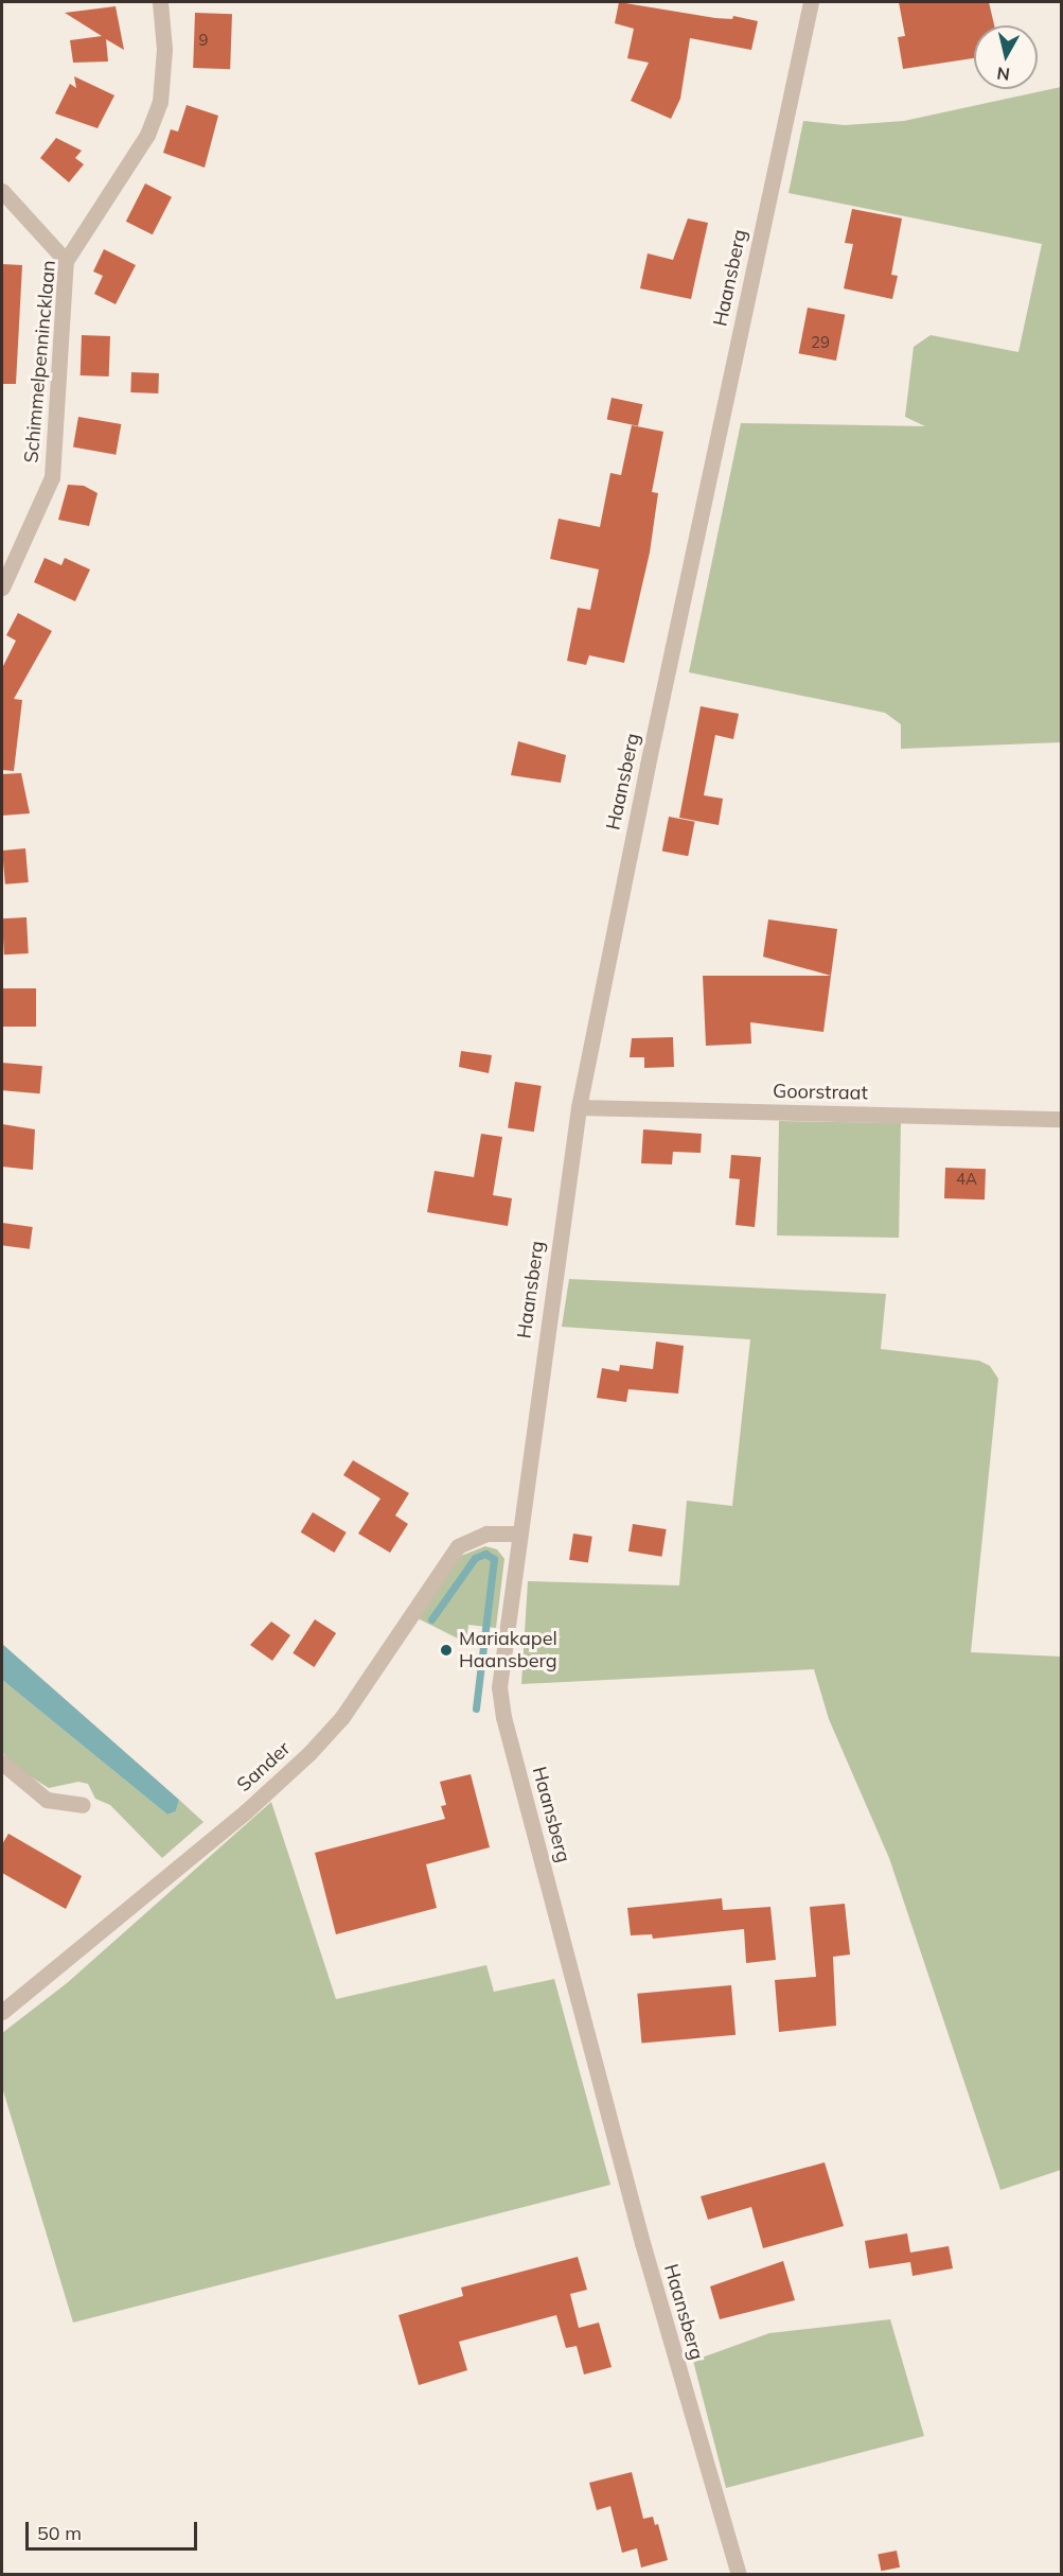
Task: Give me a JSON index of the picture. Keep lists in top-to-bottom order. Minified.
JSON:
{"streets":{"street":["Haansberg","Schimmelpennincklaan","Goorstraat","Sander"]},"crossings":[["Haansberg","Goorstraat"],["Haansberg","Sander"]],"places":["Mariakapel Haansberg"],"house_numbers":["9","29","4A"],"scale_bar":"50 m","north":"bottom"}
